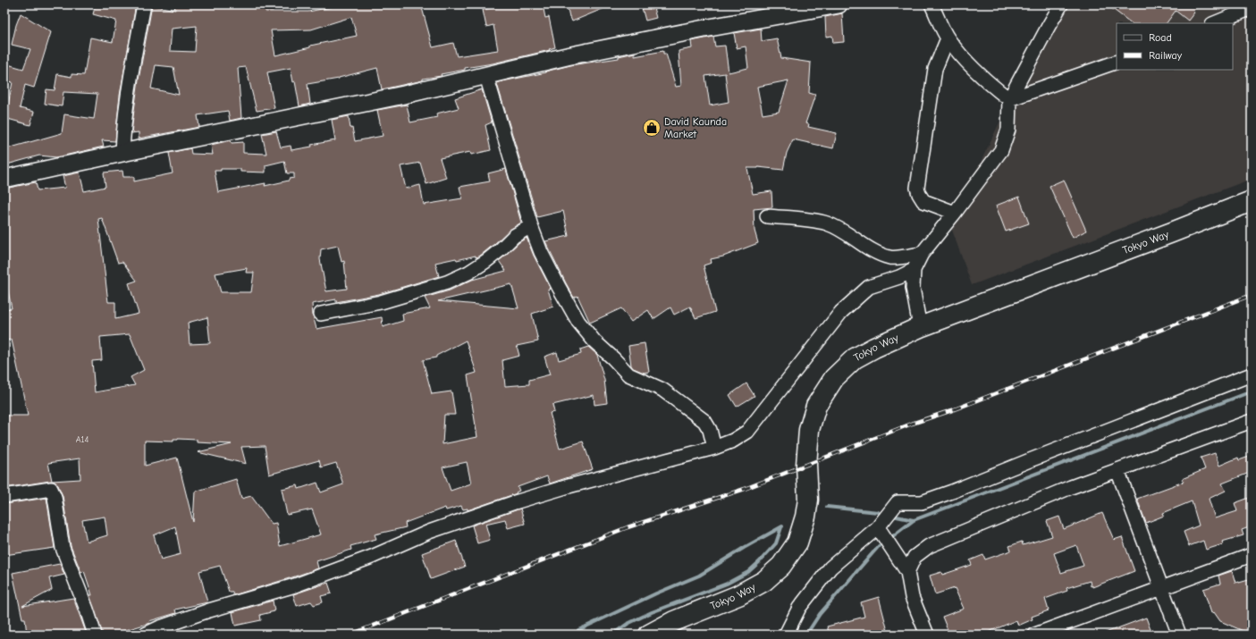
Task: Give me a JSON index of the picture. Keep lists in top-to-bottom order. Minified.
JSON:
{"streets":{"main road":["Tokyo Way"]},"places":{"shop":["David Kaunda Market"]},"house_numbers":["A14"],"legend":["Road","Railway"]}
